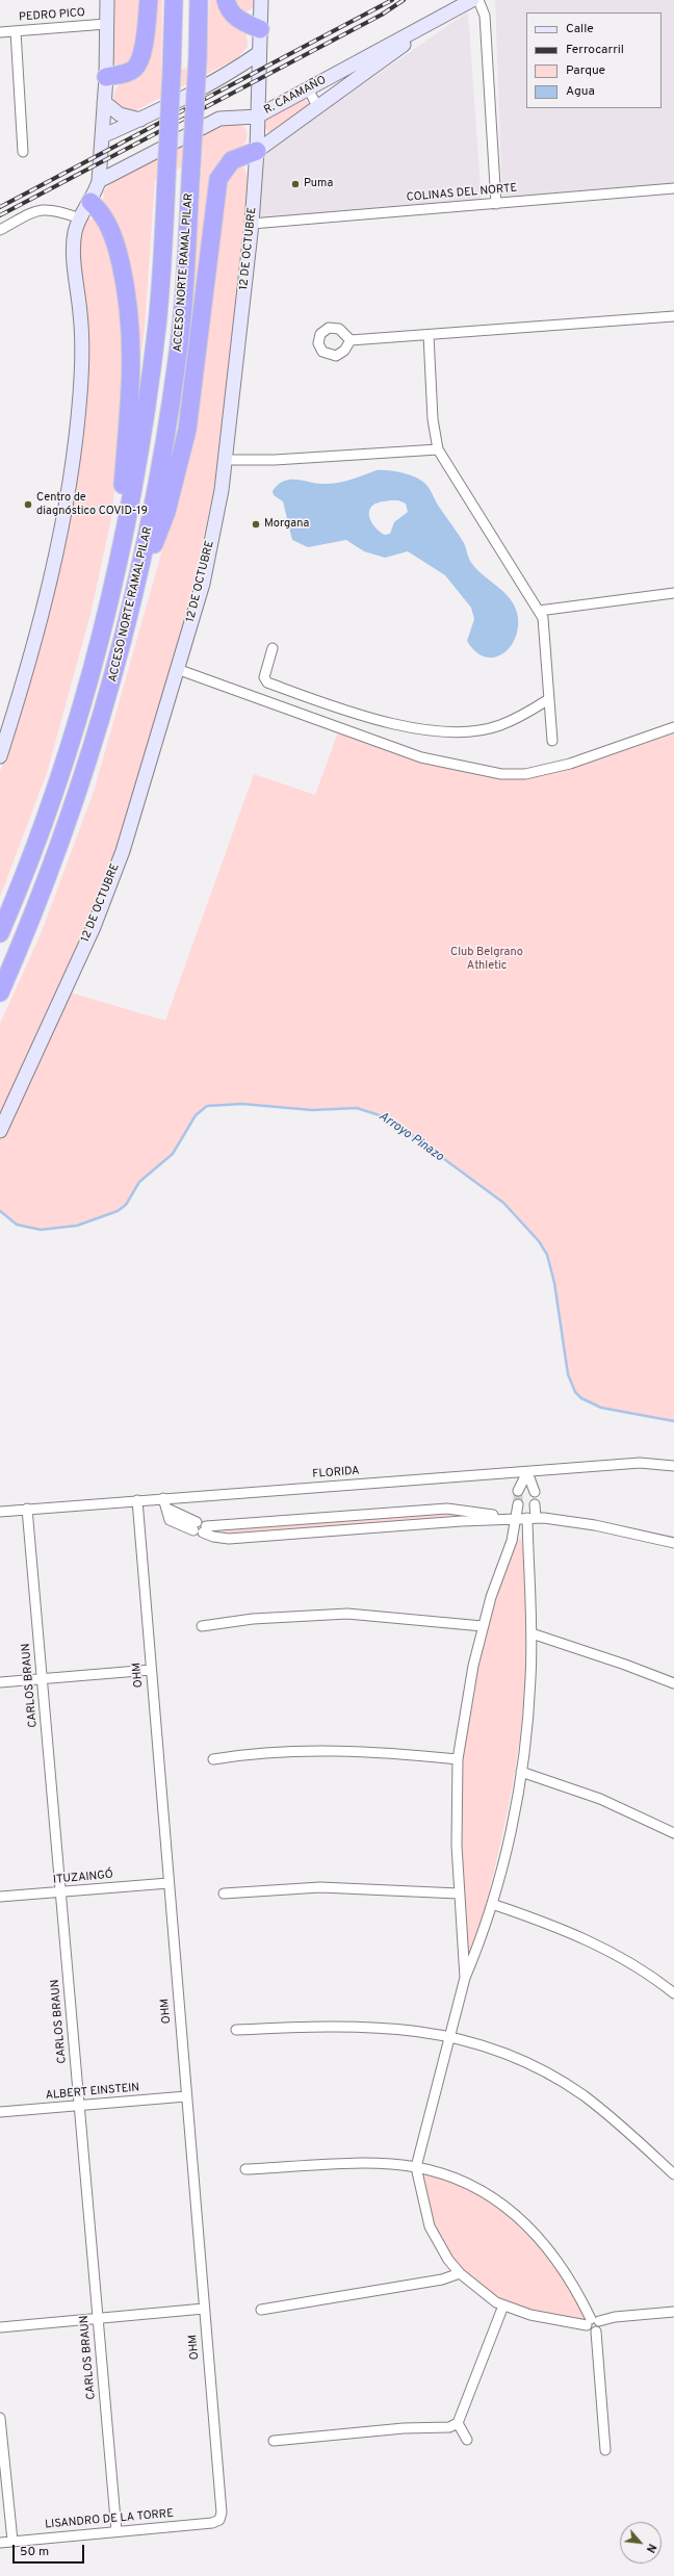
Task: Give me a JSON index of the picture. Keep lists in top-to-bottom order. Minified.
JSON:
{"streets":{"highway":["ACCESO NORTE RAMAL PILAR"],"street":["PEDRO PICO","R. CAAMAÑO","COLINAS DEL NORTE","12 DE OCTUBRE","FLORIDA","OHM","CARLOS BRAUN","ITUZAINGÓ","ALBERT EINSTEIN","LISANDRO DE LA TORRE"]},"crossings":[["R. CAAMAÑO","12 DE OCTUBRE"],["COLINAS DEL NORTE","12 DE OCTUBRE"],["FLORIDA","OHM"],["FLORIDA","CARLOS BRAUN"],["OHM","ITUZAINGÓ"],["OHM","ALBERT EINSTEIN"],["OHM","LISANDRO DE LA TORRE"],["CARLOS BRAUN","ITUZAINGÓ"],["CARLOS BRAUN","ALBERT EINSTEIN"],["CARLOS BRAUN","LISANDRO DE LA TORRE"]],"water":["Arroyo Pinazo"],"parks":["Club Belgrano Athletic"],"places":["Puma","Centro de diagnóstico COVID-19","Morgana"],"legend":["Calle","Ferrocarril","Parque","Agua"],"scale_bar":"50 m","north":"bottom right"}
